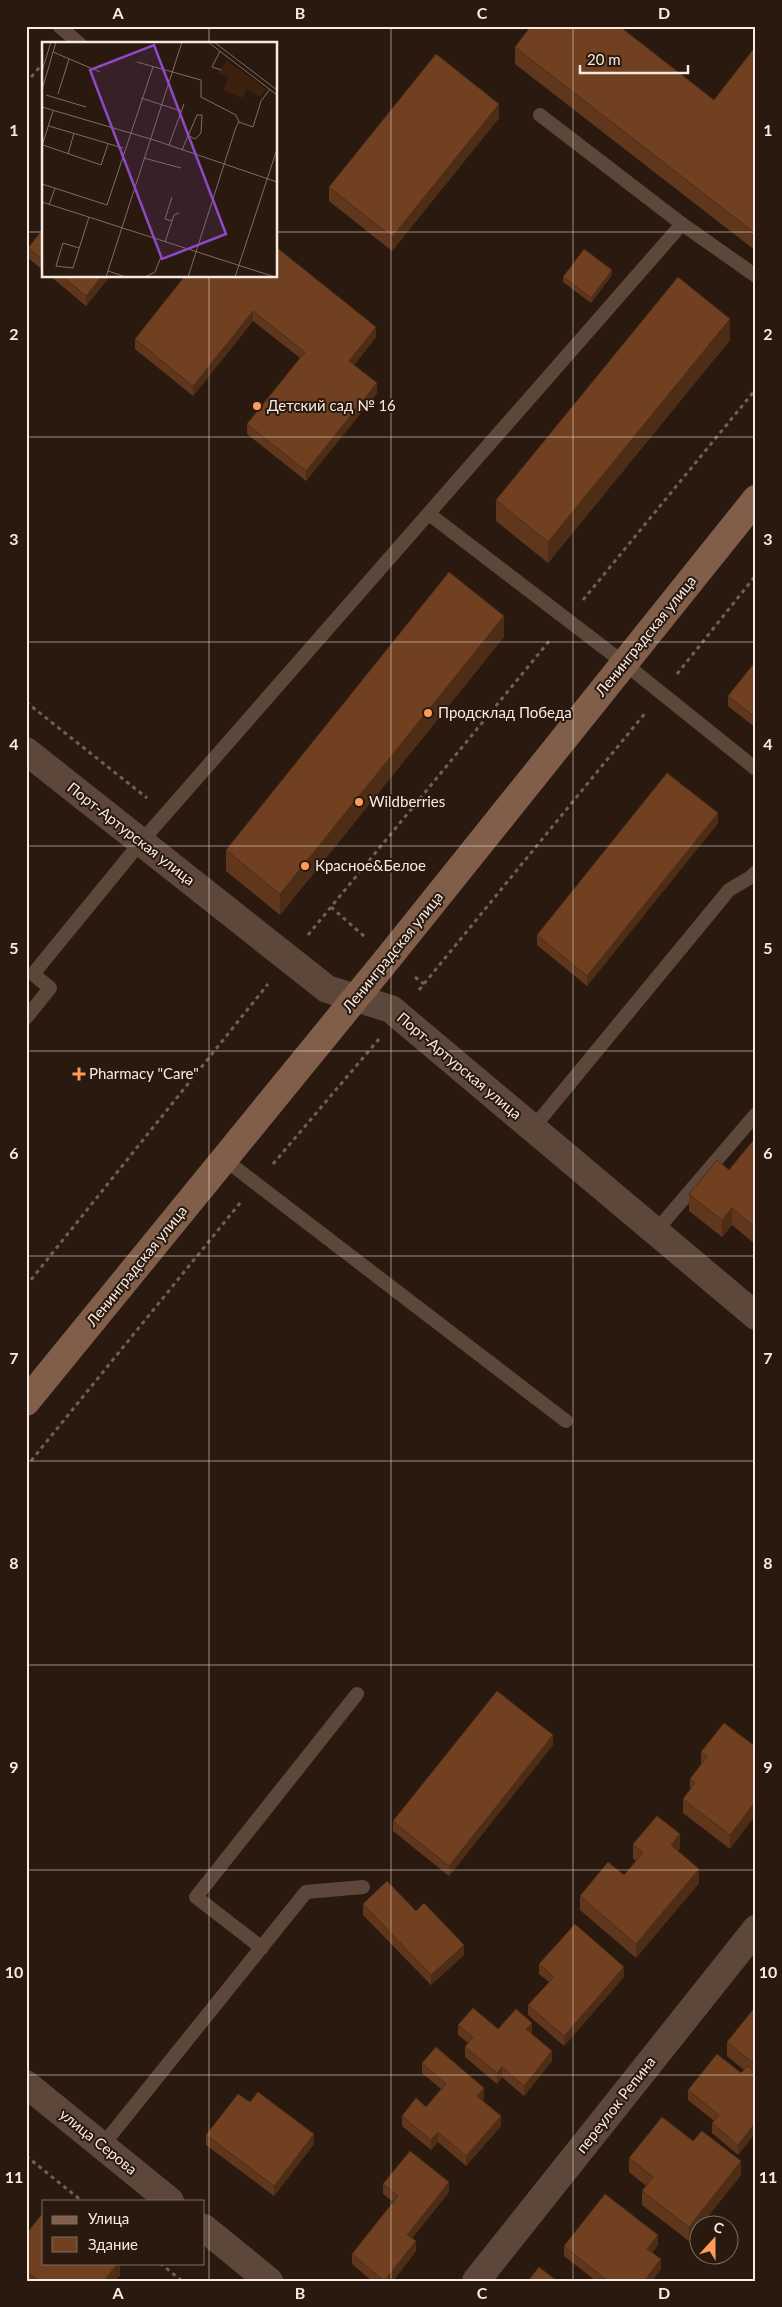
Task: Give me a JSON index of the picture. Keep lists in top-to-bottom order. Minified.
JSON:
{"streets":{"main road":["Ленинградская улица"],"street":["Порт-Артурская улица","переулок Репина","улица Серова"]},"crossings":[["Ленинградская улица","Порт-Артурская улица"]],"places":{"other":["Детский сад № 16","Продсклад Победа","Wildberries","Красное&Белое"],"health":["Pharmacy \"Care\""]},"legend":["Улица","Здание"],"scale_bar":"20 m","north":"top","grid":{"columns":["A","B","C","D"],"rows":["1","2","3","4","5","6","7","8","9","10","11"]}}
